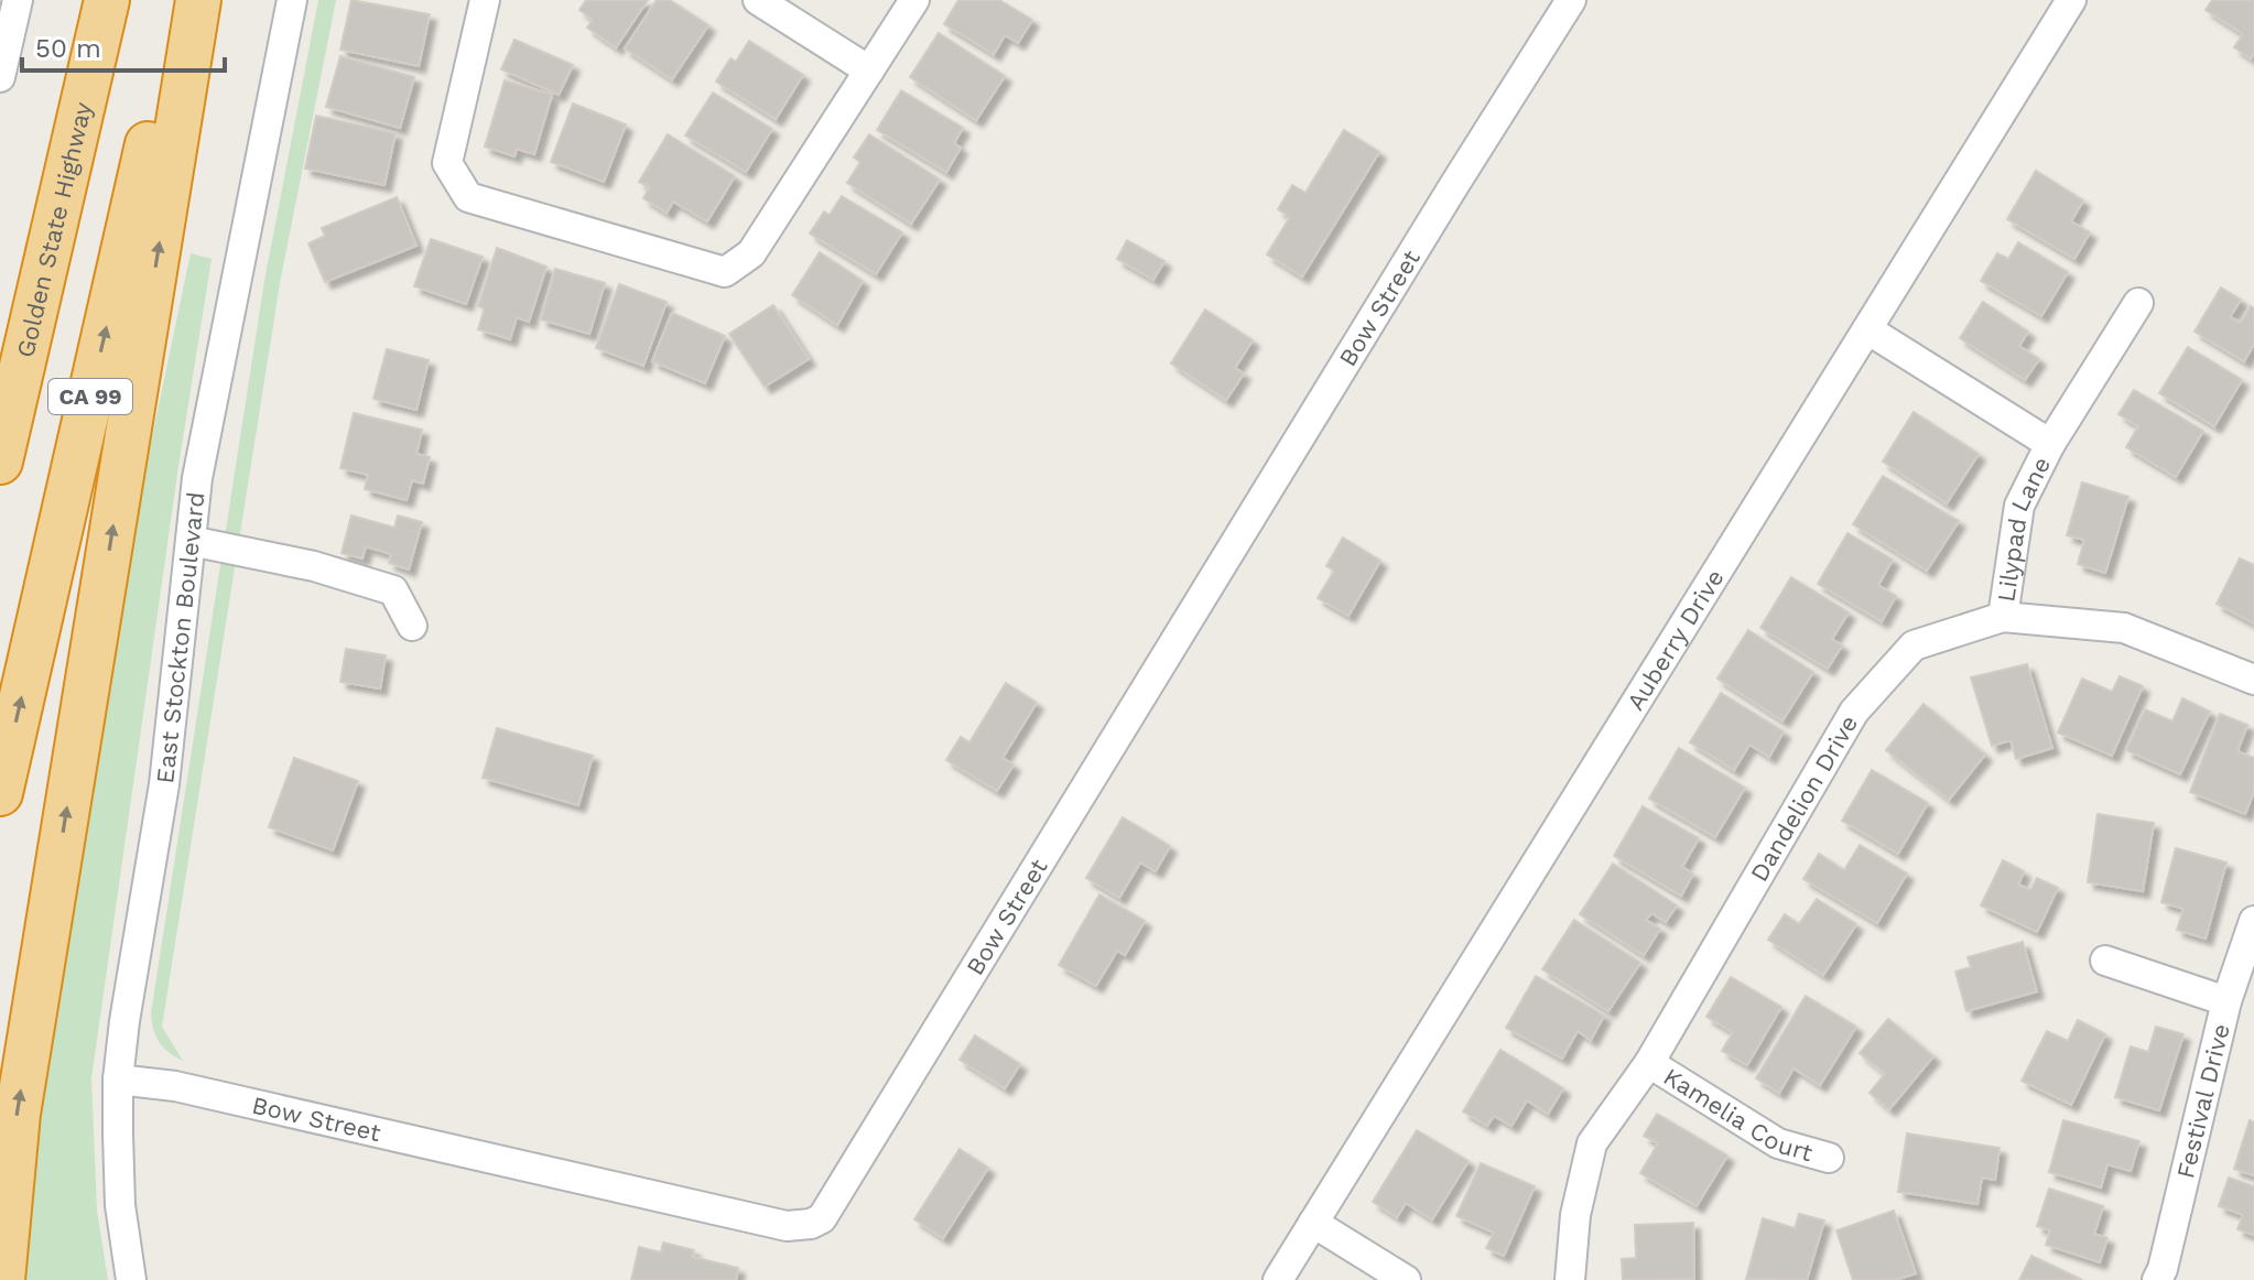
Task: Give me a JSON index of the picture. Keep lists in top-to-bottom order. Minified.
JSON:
{"streets":{"highway":["Golden State Highway","CA 99"],"street":["Bow Street","Lilypad Lane","East Stockton Boulevard","Auberry Drive","Dandelion Drive","Festival Drive","Kamelia Court"]},"crossings":[["Bow Street","East Stockton Boulevard"],["Lilypad Lane","Dandelion Drive"],["Dandelion Drive","Kamelia Court"]],"scale_bar":"50 m"}
